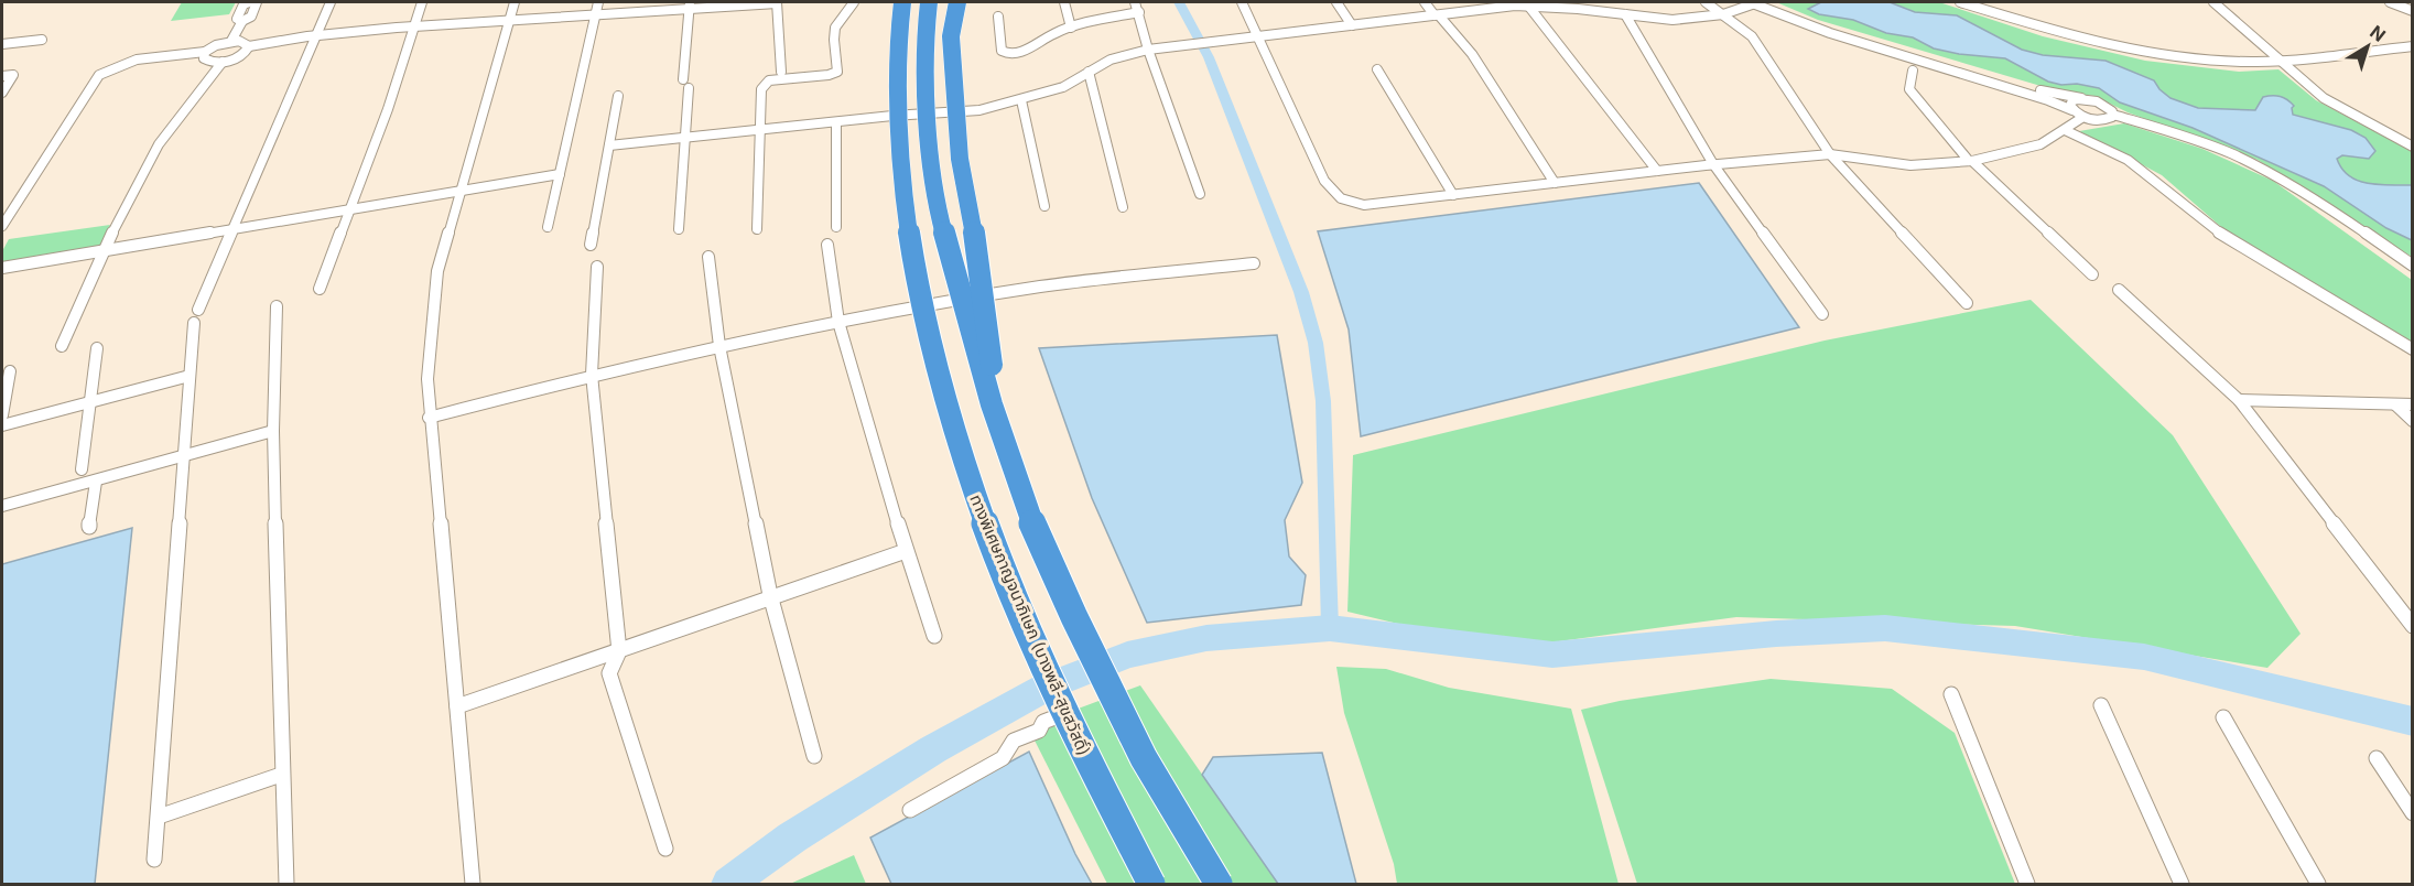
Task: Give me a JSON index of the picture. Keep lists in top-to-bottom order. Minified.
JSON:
{"streets":{"highway":["ทางพิเศษกาญจนาภิเษก (บางพลี-สุขสวัสดิ์)"]},"north":"top right"}
